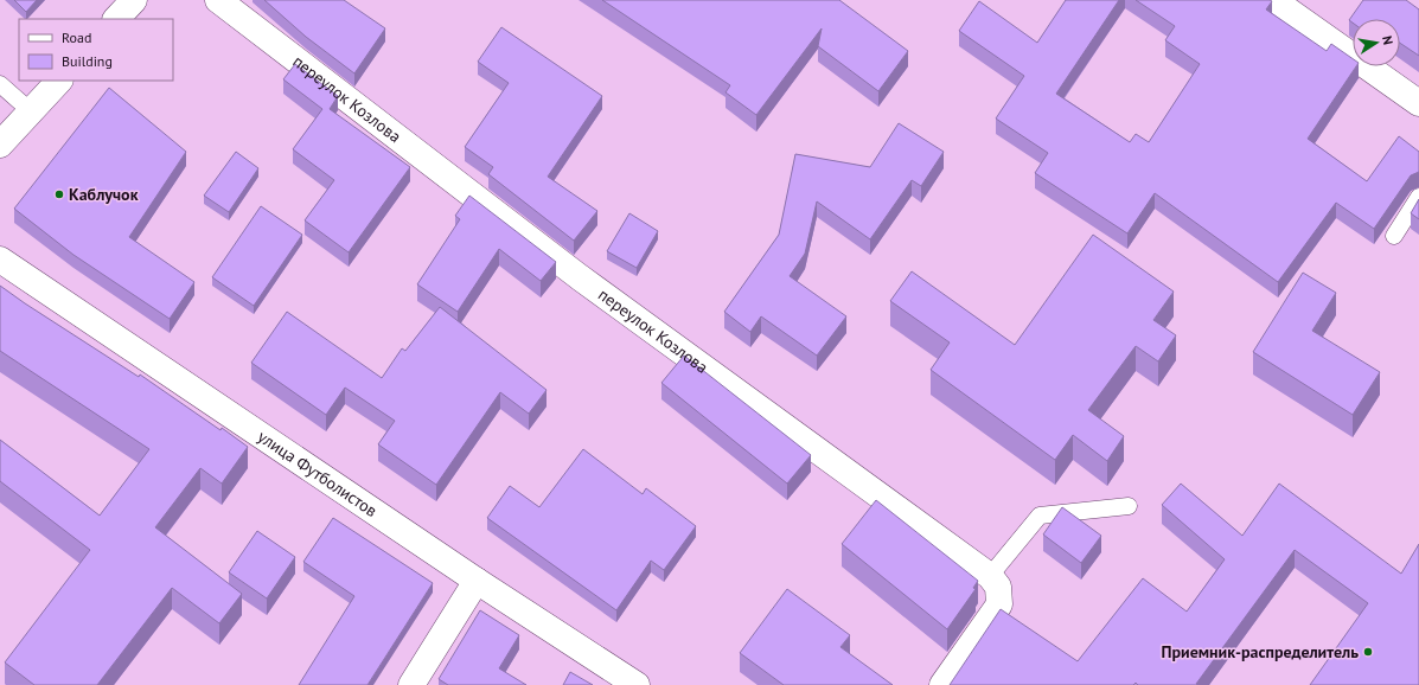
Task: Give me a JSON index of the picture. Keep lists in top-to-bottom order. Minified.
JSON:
{"streets":{"street":["переулок Козлова","улица Футболистов"]},"places":["Каблучок","Приемник-распределитель"],"legend":["Road","Building"],"north":"right"}
